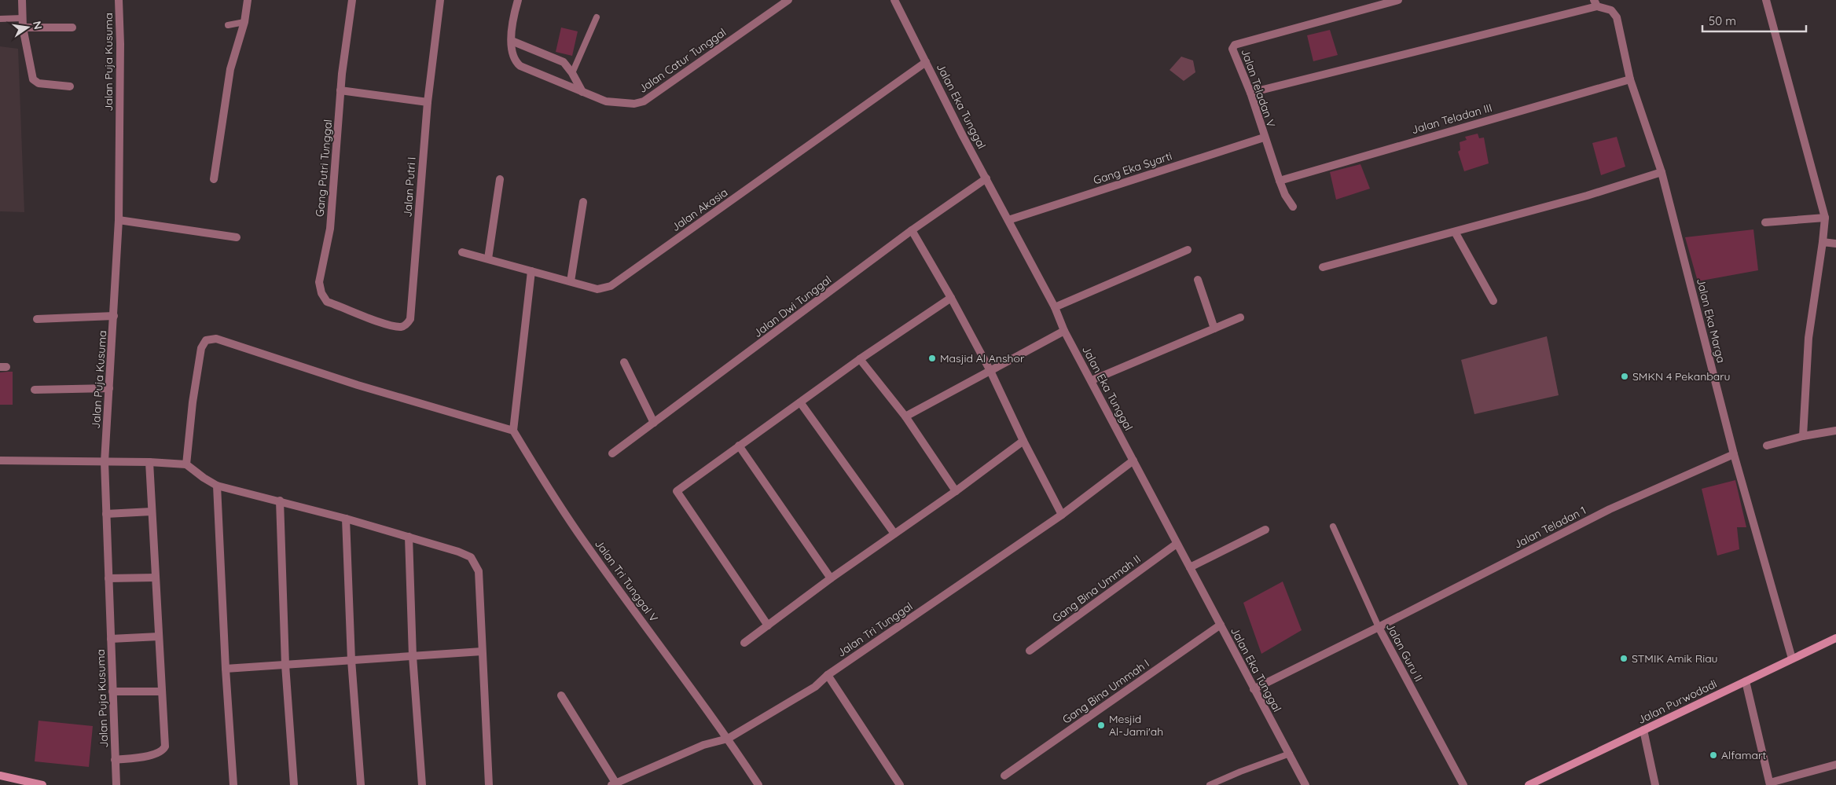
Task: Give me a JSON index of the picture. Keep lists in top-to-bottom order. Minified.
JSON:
{"streets":{"street":["Jalan Catur Tunggal","Jalan Puja Kusuma","Jalan Teladan V","Jalan Eka Tunggal","Jalan Teladan III","Gang Putri Tunggal","Gang Eka Syarti","Jalan Putri I","Jalan Akasia","Jalan Dwi Tunggal","Jalan Eka Marga","Jalan Teladan 1","Jalan Tri Tunggal V","Gang Bina Ummah II","Jalan Tri Tunggal","Jalan Guru II","Gang Bina Ummah I","Jalan Purwodadi"]},"crossings":[["Jalan Teladan V","Jalan Teladan III"],["Jalan Teladan V","Gang Eka Syarti"],["Jalan Eka Tunggal","Gang Eka Syarti"],["Jalan Eka Tunggal","Jalan Akasia"],["Jalan Eka Tunggal","Jalan Dwi Tunggal"],["Jalan Eka Tunggal","Jalan Teladan 1"],["Jalan Eka Tunggal","Gang Bina Ummah II"],["Jalan Eka Tunggal","Jalan Tri Tunggal"],["Jalan Eka Tunggal","Gang Bina Ummah I"],["Jalan Teladan III","Jalan Eka Marga"],["Gang Putri Tunggal","Jalan Putri I"],["Jalan Eka Marga","Jalan Teladan 1"],["Jalan Eka Marga","Jalan Purwodadi"],["Jalan Teladan 1","Jalan Guru II"],["Jalan Tri Tunggal V","Jalan Tri Tunggal"]],"places":["Masjid Al Anshor","SMKN 4 Pekanbaru","STMIK Amik Riau","Mesjid Al-Jami'ah","Alfamart"],"scale_bar":"50 m","north":"right"}
